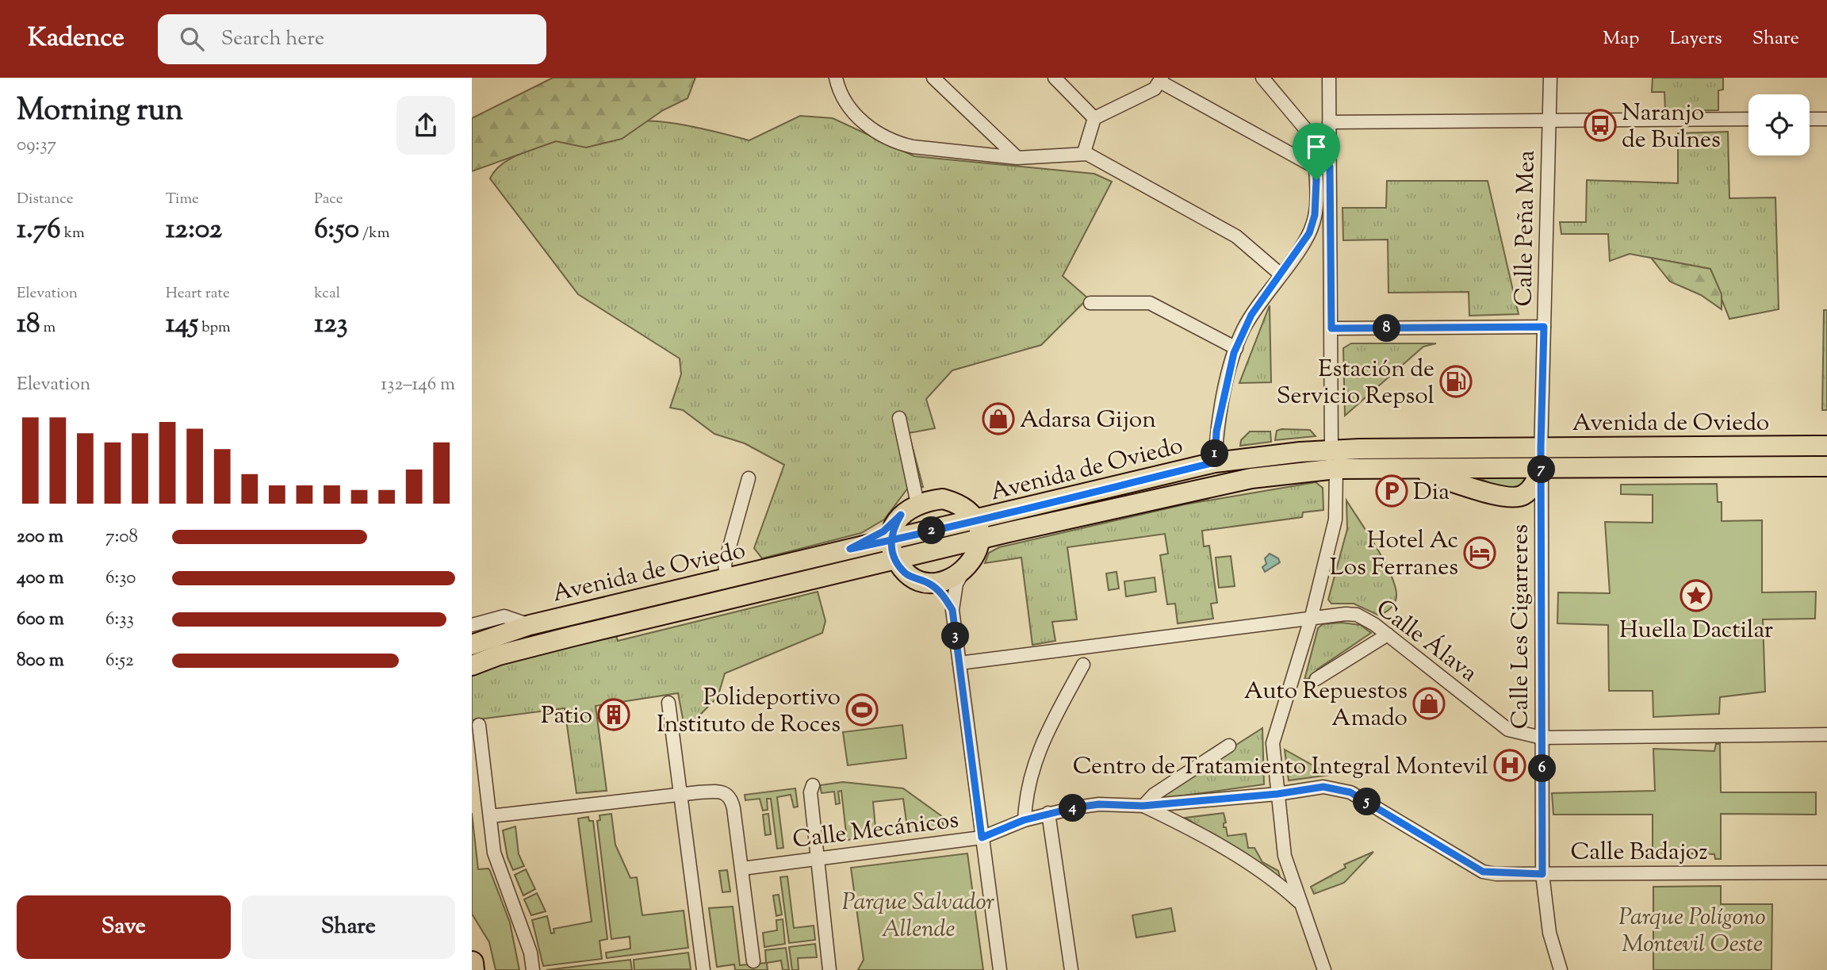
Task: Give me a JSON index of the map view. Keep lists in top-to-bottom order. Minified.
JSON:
{"streets":{"main road":["Avenida de Oviedo"],"street":["Calle Peña Mea","Calle Les Cigarreres","Calle Álava","Calle Mecánicos","Calle Badajoz"]},"crossings":[["Calle Peña Mea","Avenida de Oviedo"],["Calle Peña Mea","Calle Les Cigarreres"],["Avenida de Oviedo","Calle Les Cigarreres"],["Calle Les Cigarreres","Calle Álava"],["Calle Les Cigarreres","Calle Badajoz"],["Calle Mecánicos","Calle Badajoz"]],"parks":["Parque Salvador Allende","Parque Polígono Montevil Oeste"],"places":{"bus stop":["Naranjo de Bulnes"],"fuel station":["Estación de Servicio Repsol"],"shop":["Adarsa Gijon","Auto Repuestos Amado"],"parking":["Dia"],"hotel":["Hotel Ac Los Ferranes"],"place":["Huella Dactilar"],"sports":["Polideportivo Instituto de Roces"],"building":["Patio"],"hospital":["Centro de Tratamiento Integral Montevil"]},"page":{"header":"Kadence","search":"Search here","nav":["Map","Layers","Share"],"heading":["Morning run","09:37"],"stats":[["Distance","1.76 km"],["Time","12:02"],["Pace","6:50 /km"],["Elevation","18 m"],["Heart rate","145 bpm"],["kcal","123"]],"pins":["8","1","7","2","3","6","5","4"],"chart":["Elevation","132–146 m"],"list":[{"name":"200 m","note":"7:08"},{"name":"400 m","note":"6:30"},{"name":"600 m","note":"6:33"},{"name":"800 m","note":"6:52"}],"buttons":["Save","Share"]}}
